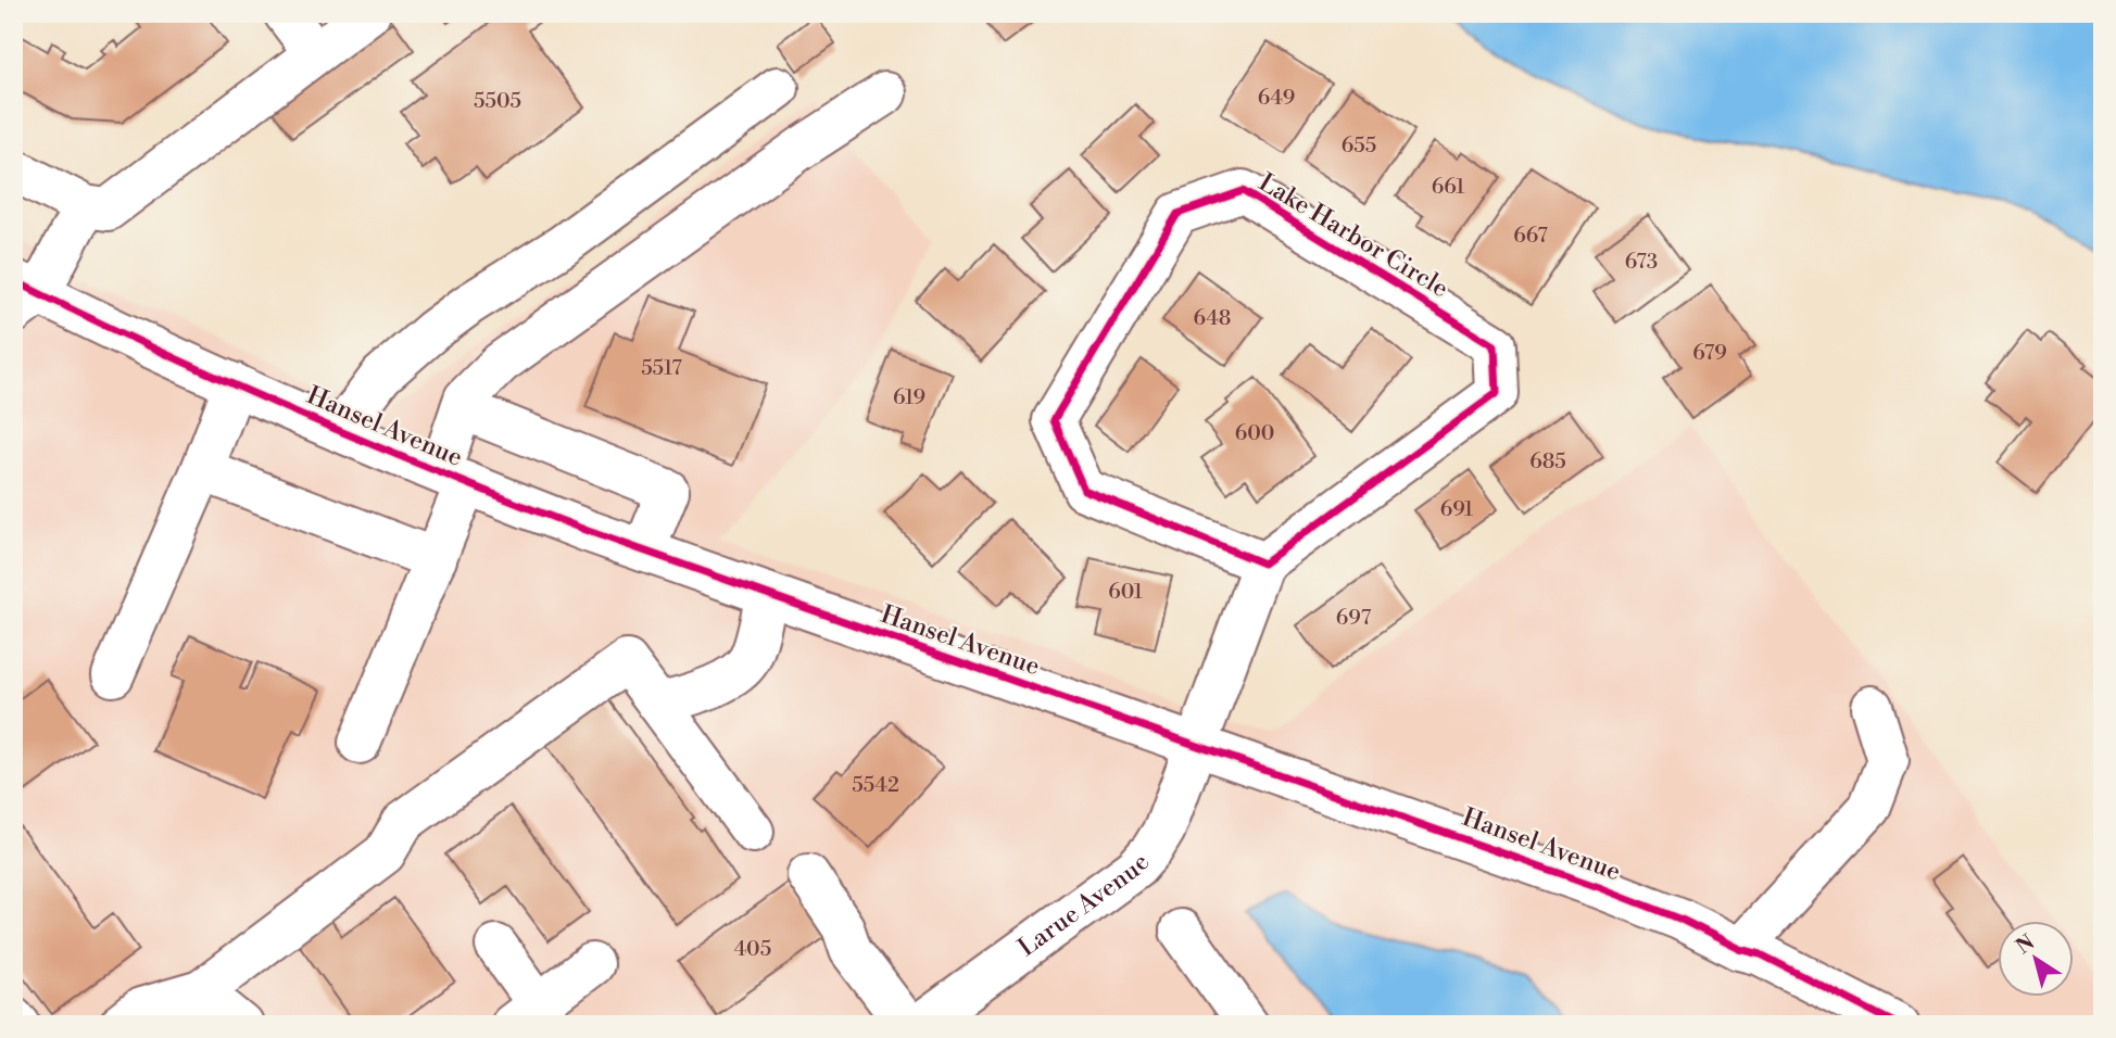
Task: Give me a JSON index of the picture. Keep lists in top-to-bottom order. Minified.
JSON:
{"streets":{"main road":["Lake Harbor Circle","Hansel Avenue","Larue Avenue"]},"crossings":[["Lake Harbor Circle","Larue Avenue"],["Hansel Avenue","Larue Avenue"]],"house_numbers":["649","5505","655","661","667","673","648","679","5517","619","600","685","691","601","697","5542","405"],"north":"top left"}
